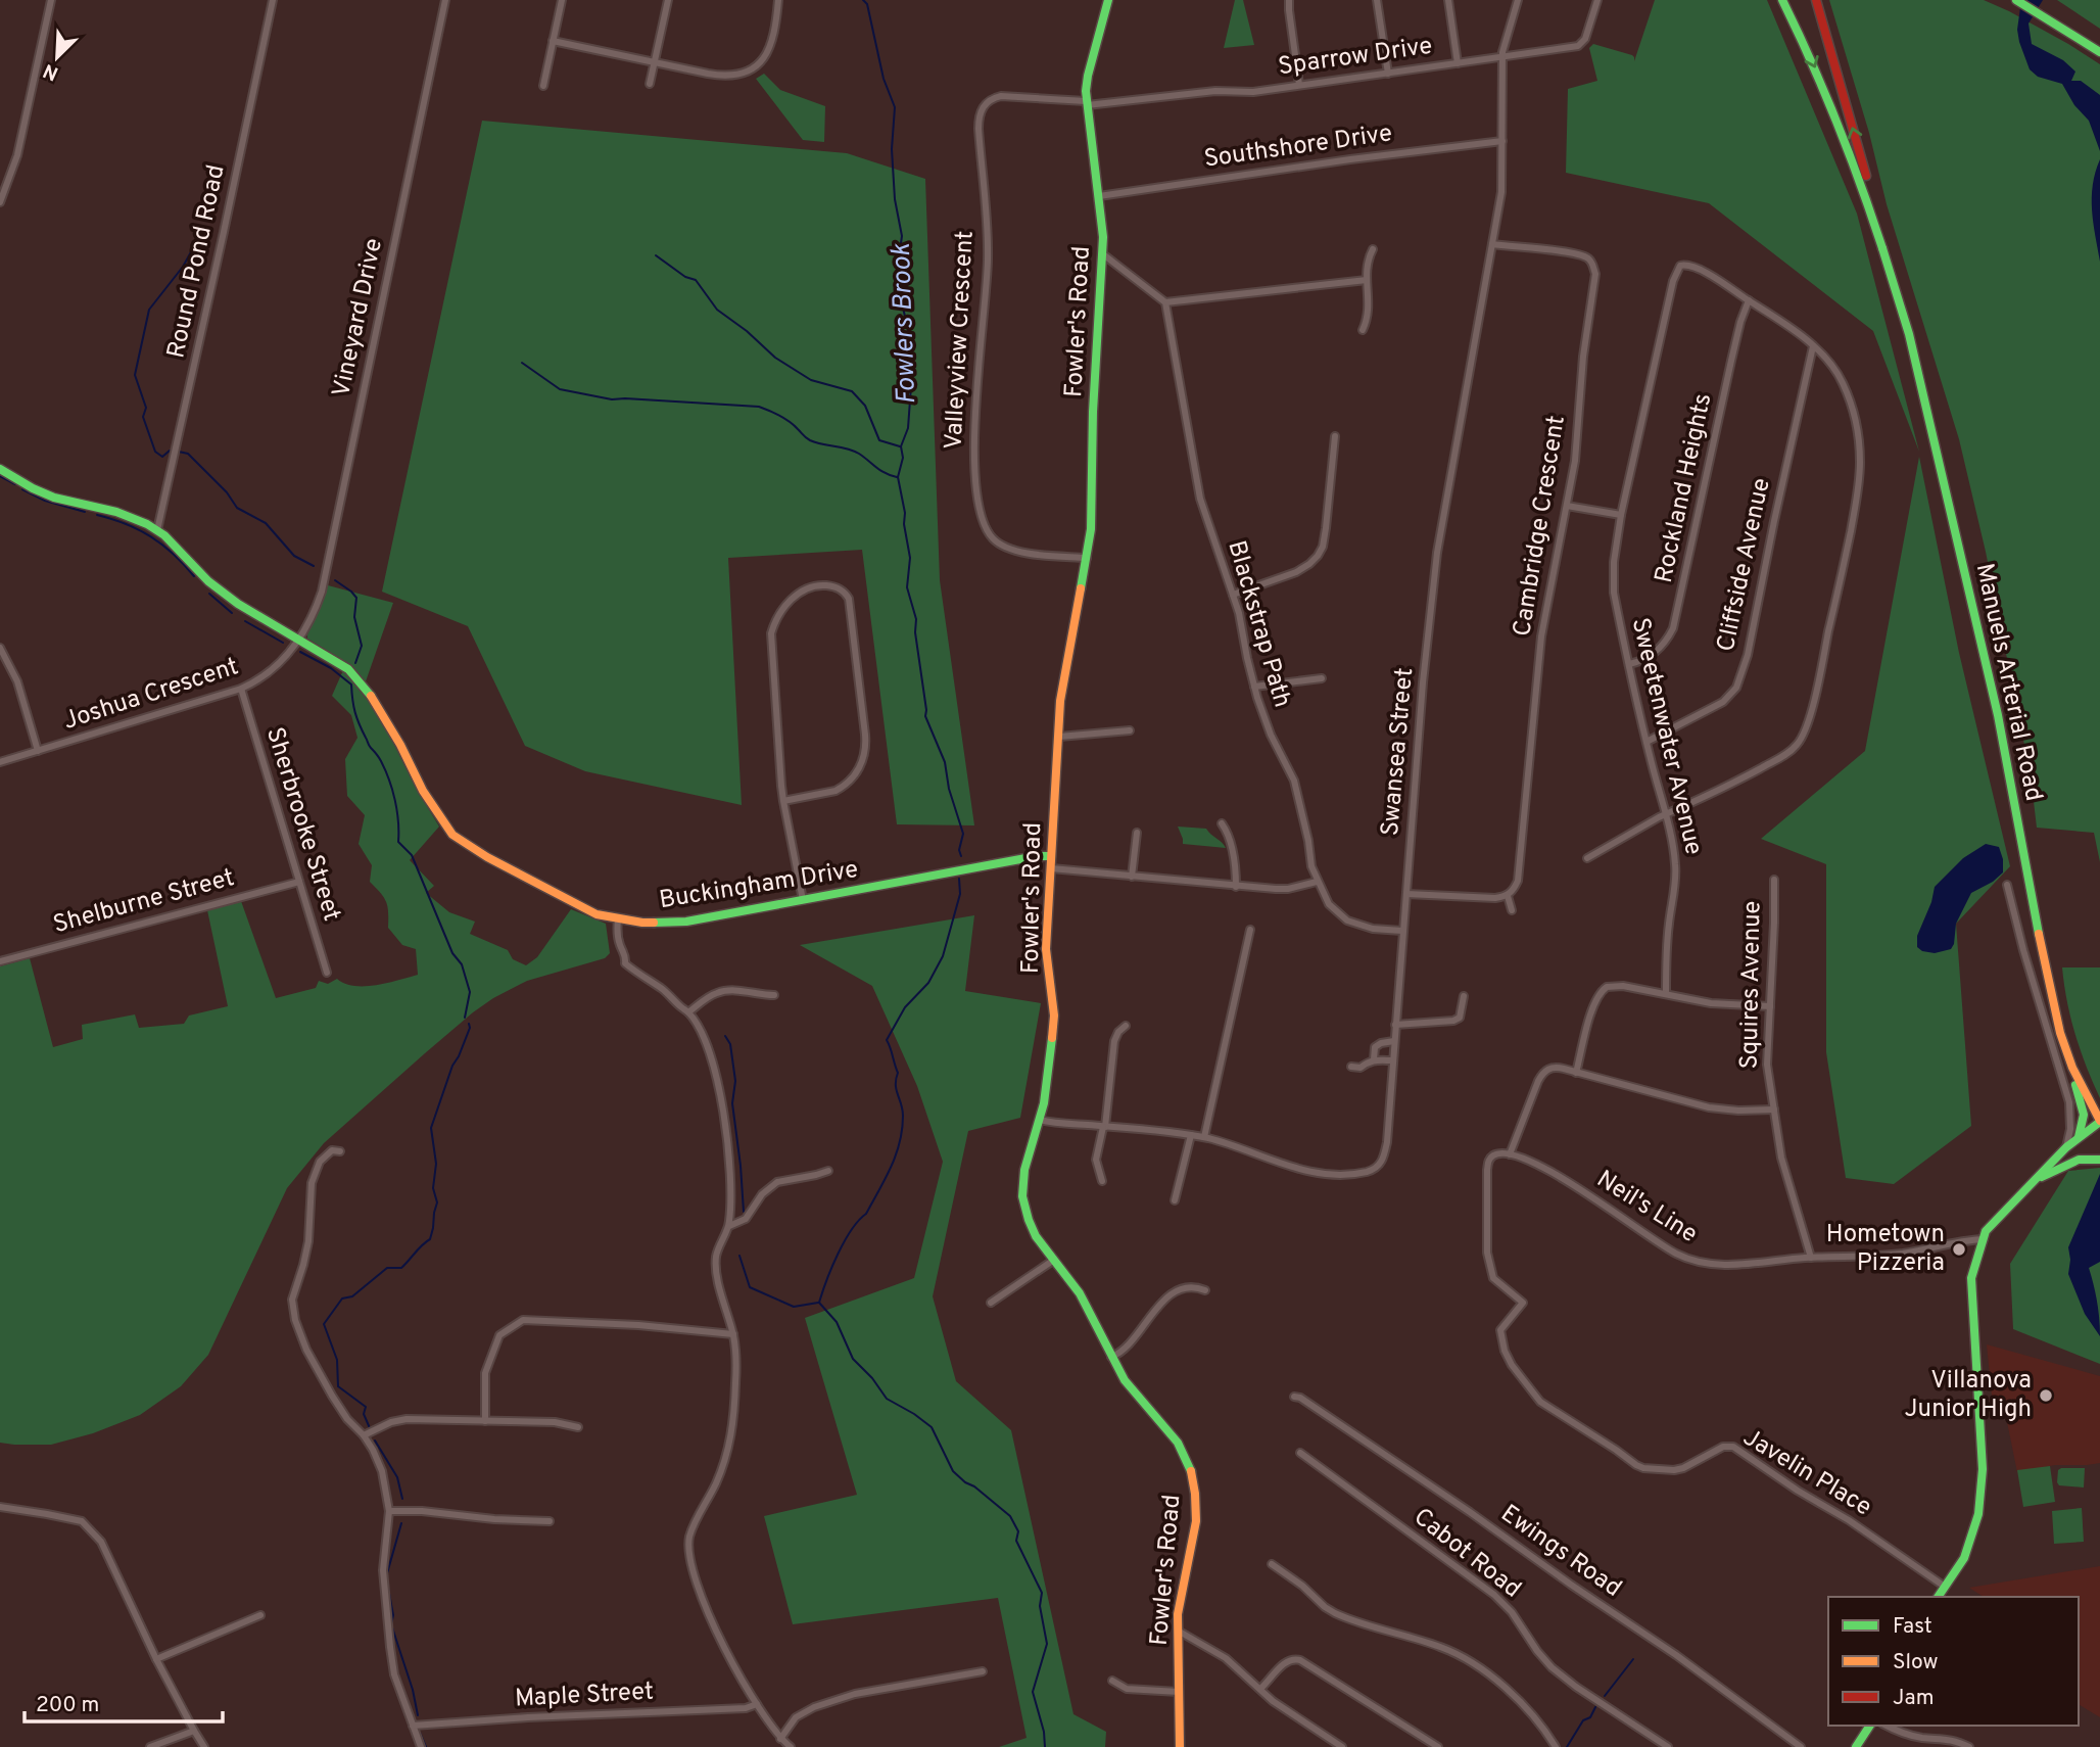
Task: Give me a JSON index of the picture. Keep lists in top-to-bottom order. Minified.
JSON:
{"streets":{"main road":["Fowler's Road","Manuels Arterial Road","Buckingham Drive"],"street":["Sparrow Drive","Southshore Drive","Round Pond Road","Vineyard Drive","Valleyview Crescent","Rockland Heights","Cambridge Crescent","Cliffside Avenue","Blackstrap Path","Joshua Crescent","Sweetenwater Avenue","Swansea Street","Sherbrooke Street","Shelburne Street","Squires Avenue","Neil's Line","Javelin Place","Ewings Road","Cabot Road","Maple Street"]},"crossings":[["Sparrow Drive","Fowler's Road"],["Sparrow Drive","Valleyview Crescent"],["Sparrow Drive","Swansea Street"],["Southshore Drive","Fowler's Road"],["Southshore Drive","Swansea Street"],["Round Pond Road","Buckingham Drive"],["Vineyard Drive","Joshua Crescent"],["Vineyard Drive","Buckingham Drive"],["Fowler's Road","Valleyview Crescent"],["Fowler's Road","Swansea Street"],["Fowler's Road","Buckingham Drive"],["Rockland Heights","Sweetenwater Avenue"],["Cambridge Crescent","Swansea Street"],["Cliffside Avenue","Sweetenwater Avenue"],["Blackstrap Path","Swansea Street"],["Joshua Crescent","Sherbrooke Street"],["Joshua Crescent","Buckingham Drive"],["Sherbrooke Street","Shelburne Street"],["Squires Avenue","Neil's Line"],["Neil's Line","Javelin Place"]],"water":["Fowlers Brook"],"places":["Hometown Pizzeria","Villanova Junior High"],"legend":["Fast","Slow","Jam"],"scale_bar":"200 m","north":"bottom left"}
